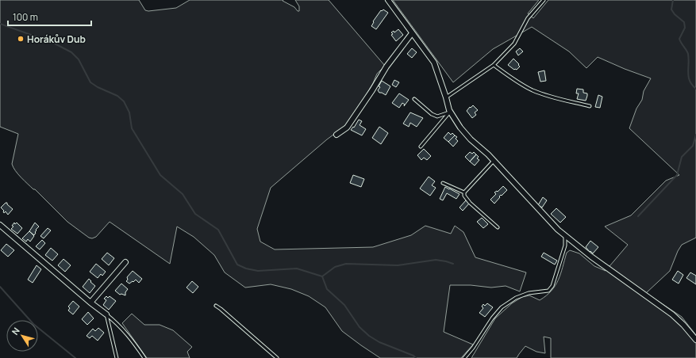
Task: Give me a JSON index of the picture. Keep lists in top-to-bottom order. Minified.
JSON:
{"places":["Horákův Dub"],"scale_bar":"100 m","north":"top left"}
